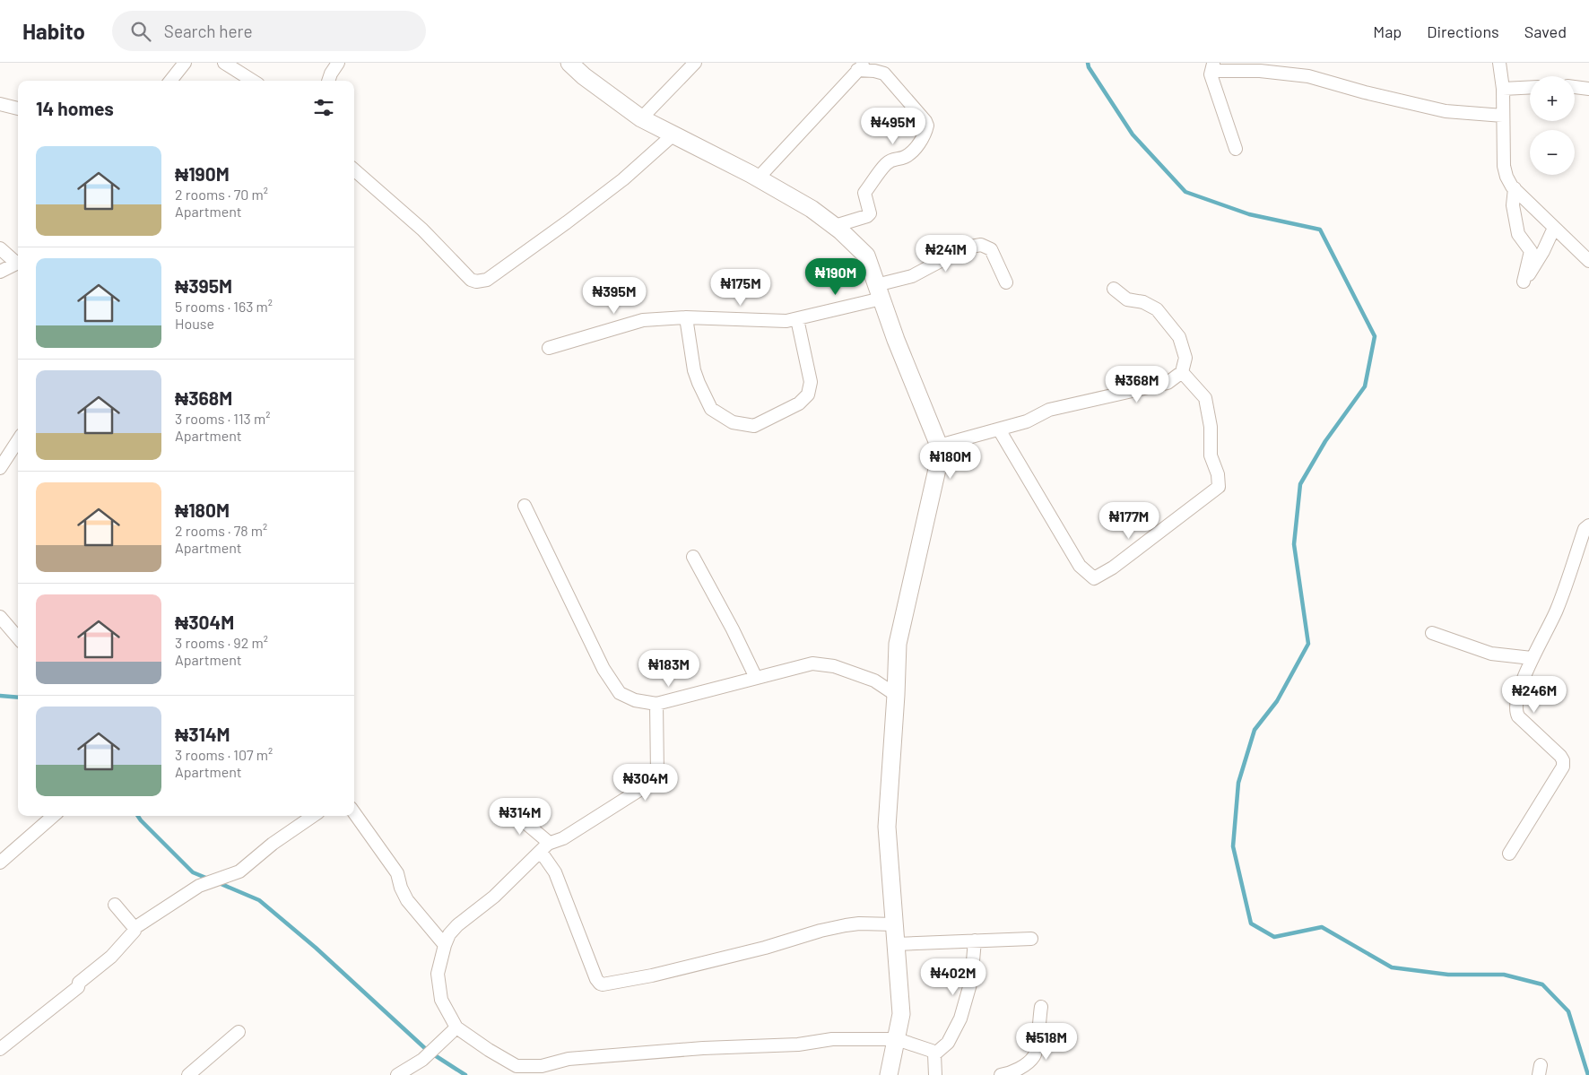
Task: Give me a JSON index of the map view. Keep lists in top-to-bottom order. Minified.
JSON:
{"page":{"header":"Habito","search":"Search here","nav":["Map","Directions","Saved"],"map_buttons":["+","−"],"heading":"14 homes","price":["₦495M","₦241M","₦190M","₦175M","₦395M","₦368M","₦180M","₦177M","₦183M","₦246M","₦304M","₦314M","₦402M","₦518M"],"list":[{"name":"₦190M","note":"2 rooms · 70 m² · Apartment"},{"name":"₦395M","note":"5 rooms · 163 m² · House"},{"name":"₦368M","note":"3 rooms · 113 m² · Apartment"},{"name":"₦180M","note":"2 rooms · 78 m² · Apartment"},{"name":"₦304M","note":"3 rooms · 92 m² · Apartment"},{"name":"₦314M","note":"3 rooms · 107 m² · Apartment"}]}}
